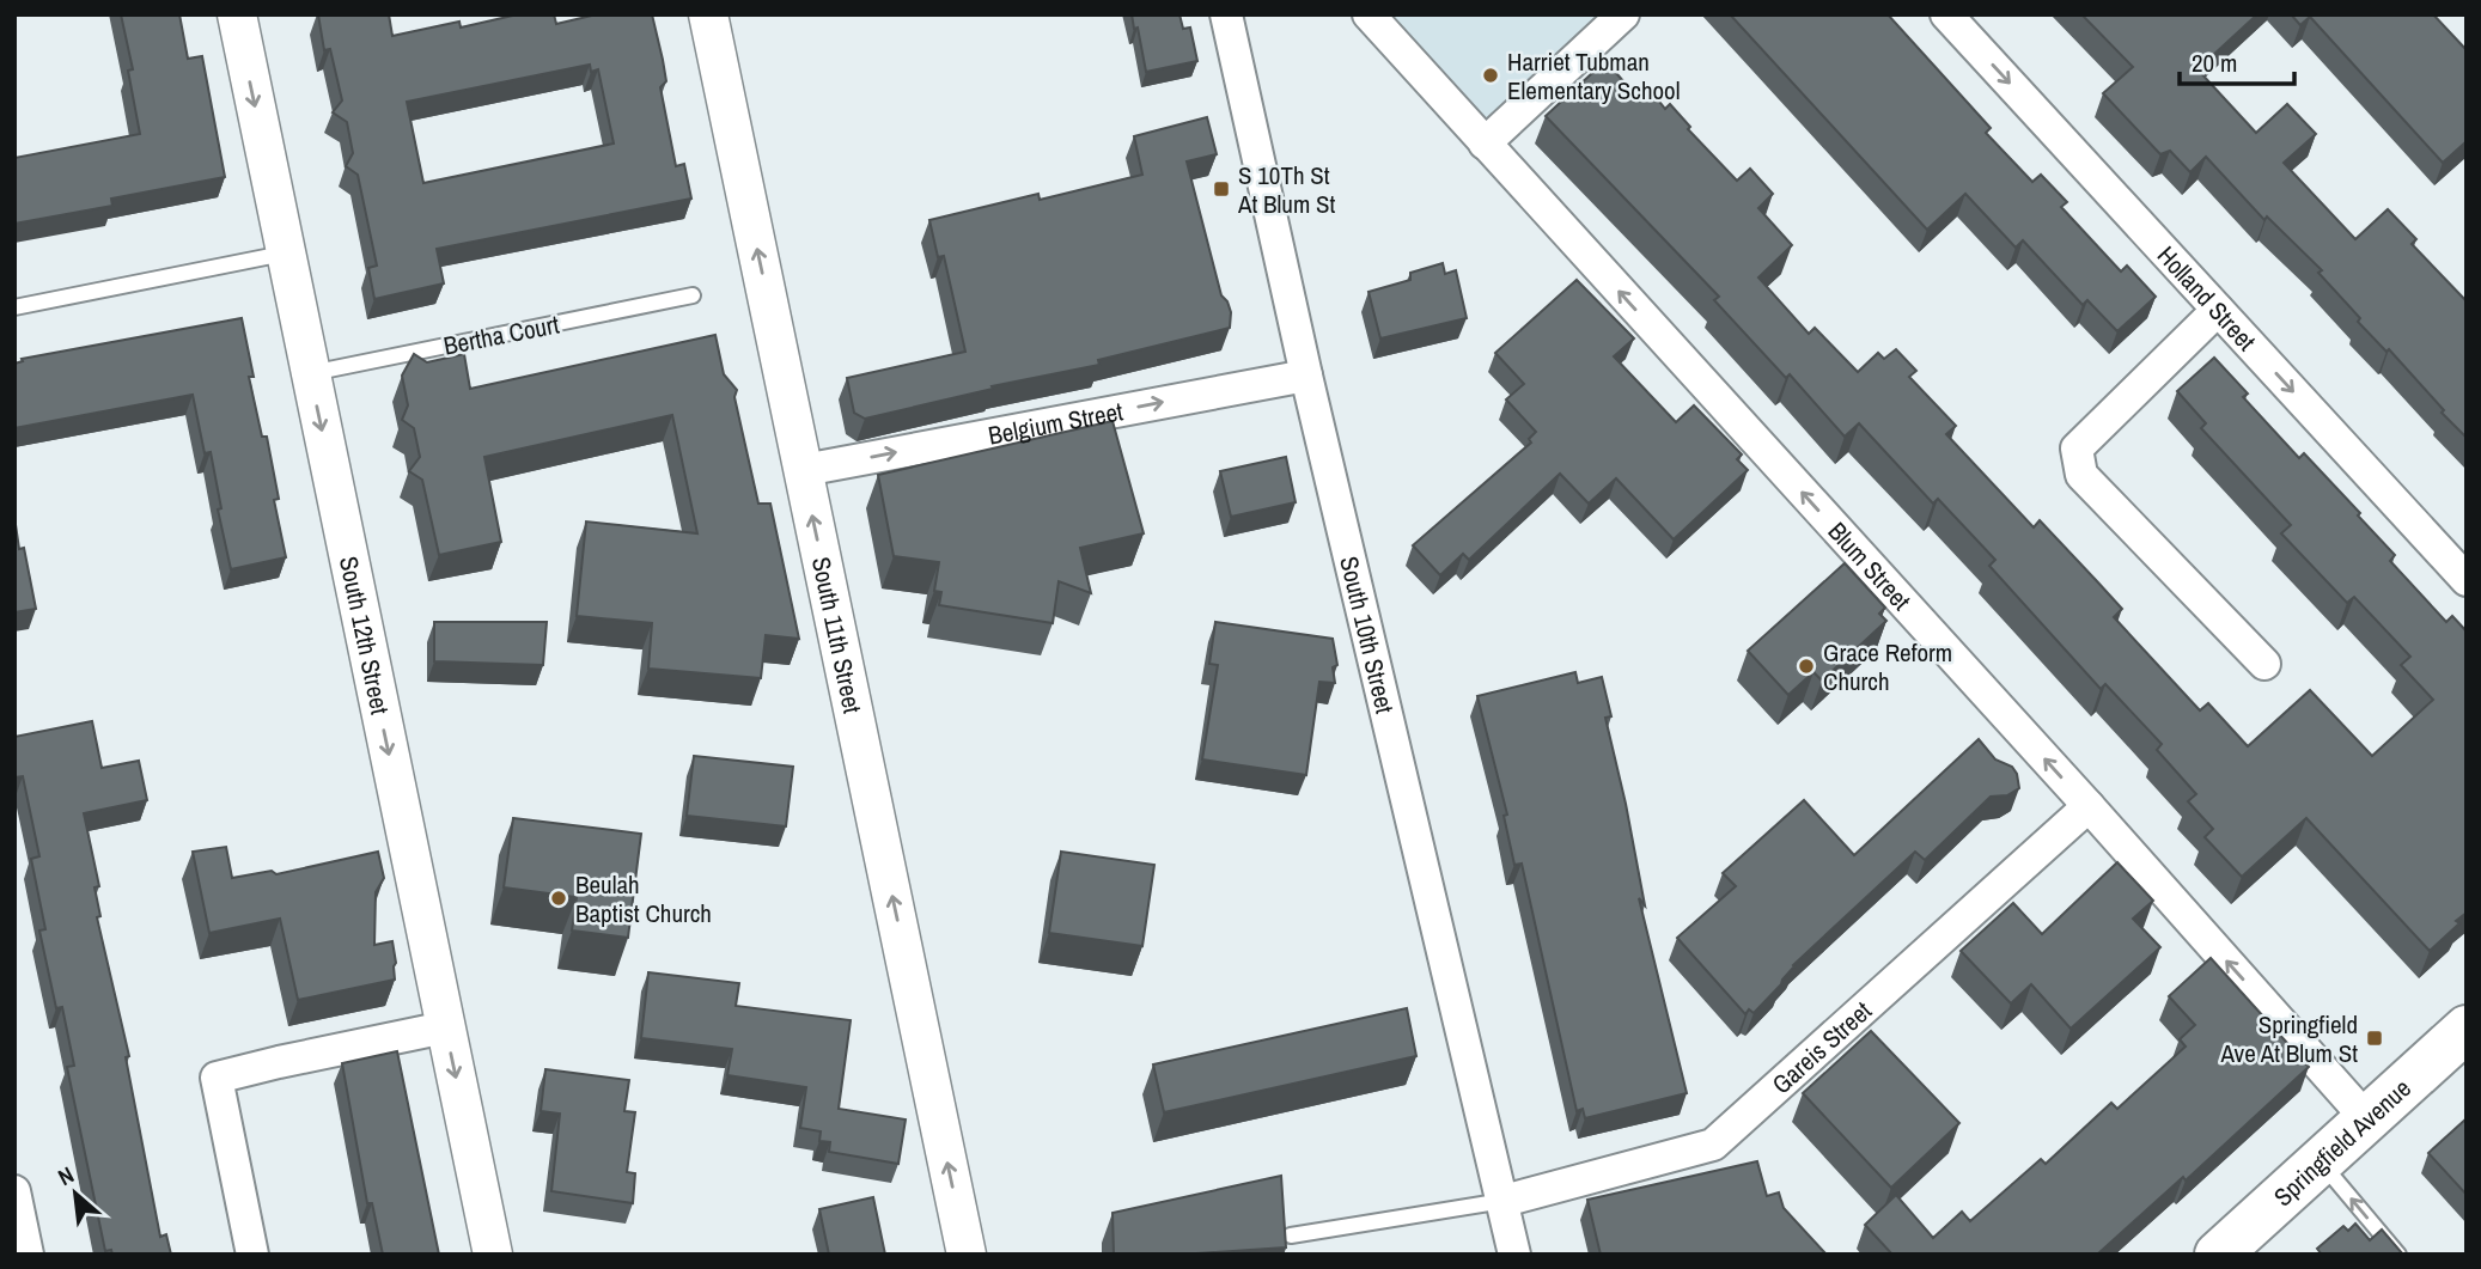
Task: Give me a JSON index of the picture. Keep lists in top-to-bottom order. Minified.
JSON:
{"streets":{"main road":["Springfield Avenue"],"street":["Holland Street","Belgium Street","Blum Street","South 12th Street","South 11th Street","South 10th Street","Gareis Street"],"lane":["Bertha Court"]},"crossings":[["Bertha Court","South 12th Street"],["Belgium Street","South 11th Street"],["Belgium Street","South 10th Street"],["Blum Street","Gareis Street"],["Blum Street","Springfield Avenue"],["South 10th Street","Gareis Street"]],"one_way":["Holland Street","Belgium Street","Blum Street","South 12th Street","South 11th Street"],"places":{"other":["Harriet Tubman Elementary School","Grace Reform Church","Beulah Baptist Church"],"transit":["S 10Th St At Blum St","Springfield Ave At Blum St"]},"scale_bar":"20 m","north":"top left"}
